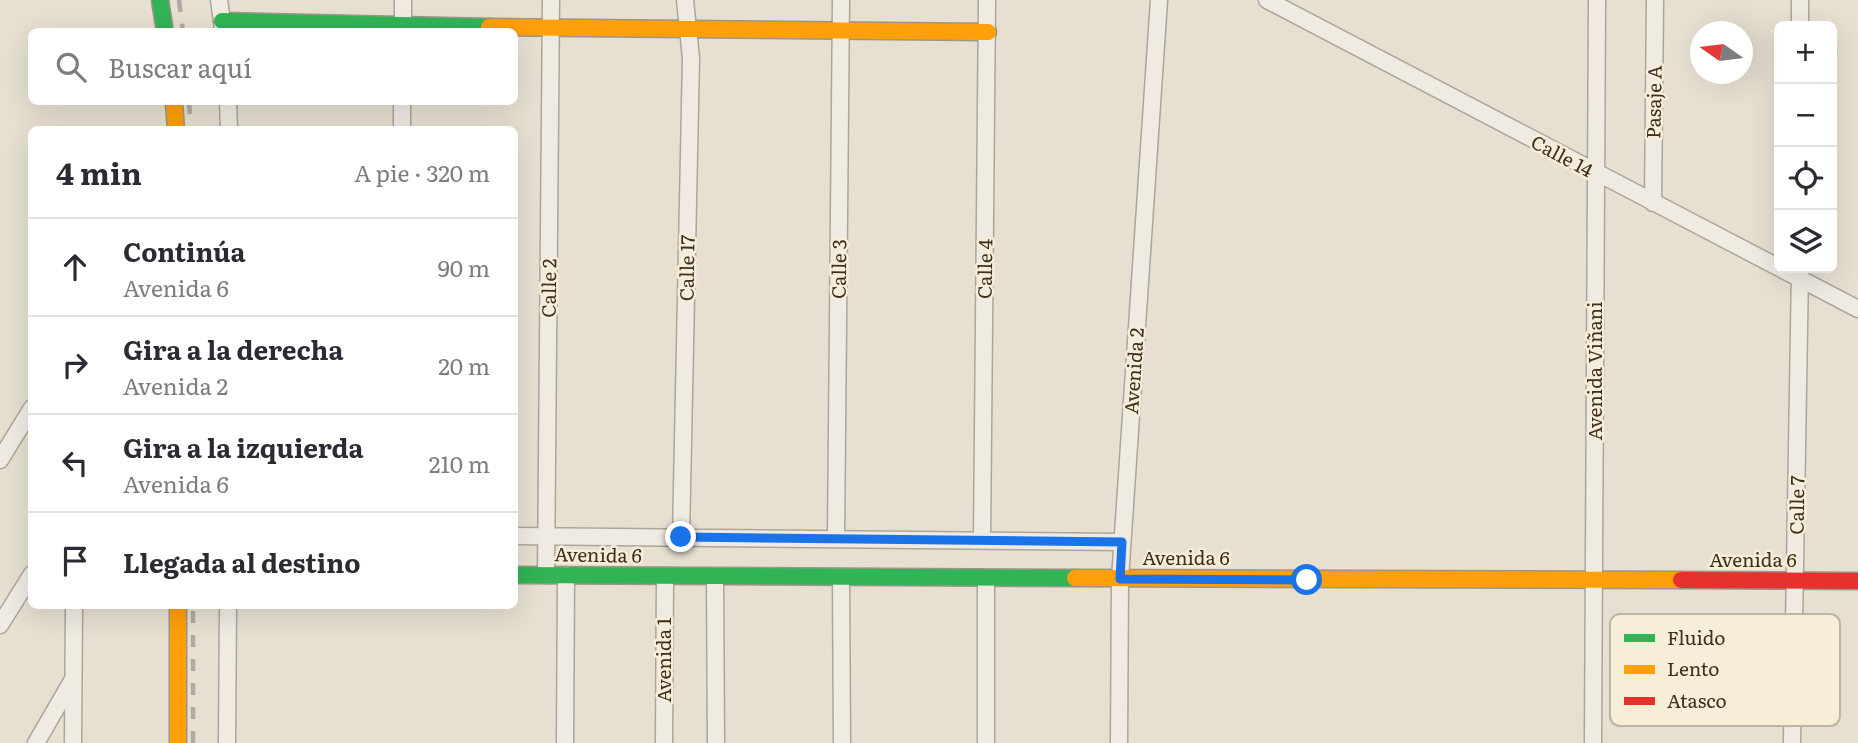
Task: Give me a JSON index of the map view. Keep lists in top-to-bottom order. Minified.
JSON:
{"streets":{"street":["Pasaje A","Calle 14","Calle 17","Calle 3","Calle 4","Calle 2","Avenida 2","Avenida Viñani","Calle 7","Avenida 6","Avenida 1"]},"crossings":[["Pasaje A","Calle 14"],["Calle 14","Avenida Viñani"],["Calle 14","Calle 7"],["Calle 17","Avenida 6"],["Calle 3","Avenida 6"],["Calle 4","Avenida 6"],["Calle 2","Avenida 6"],["Avenida 2","Avenida 6"],["Avenida Viñani","Avenida 6"],["Calle 7","Avenida 6"],["Avenida 6","Avenida 1"]],"legend":["Fluido","Lento","Atasco"],"north":"left","page":{"map_buttons":["+","−"],"search":"Buscar aquí","heading":["4 min","A pie · 320 m"],"list":[["Continúa","Avenida 6","90 m"],["Gira a la derecha","Avenida 2","20 m"],["Gira a la izquierda","Avenida 6","210 m"],"Llegada al destino"]}}
